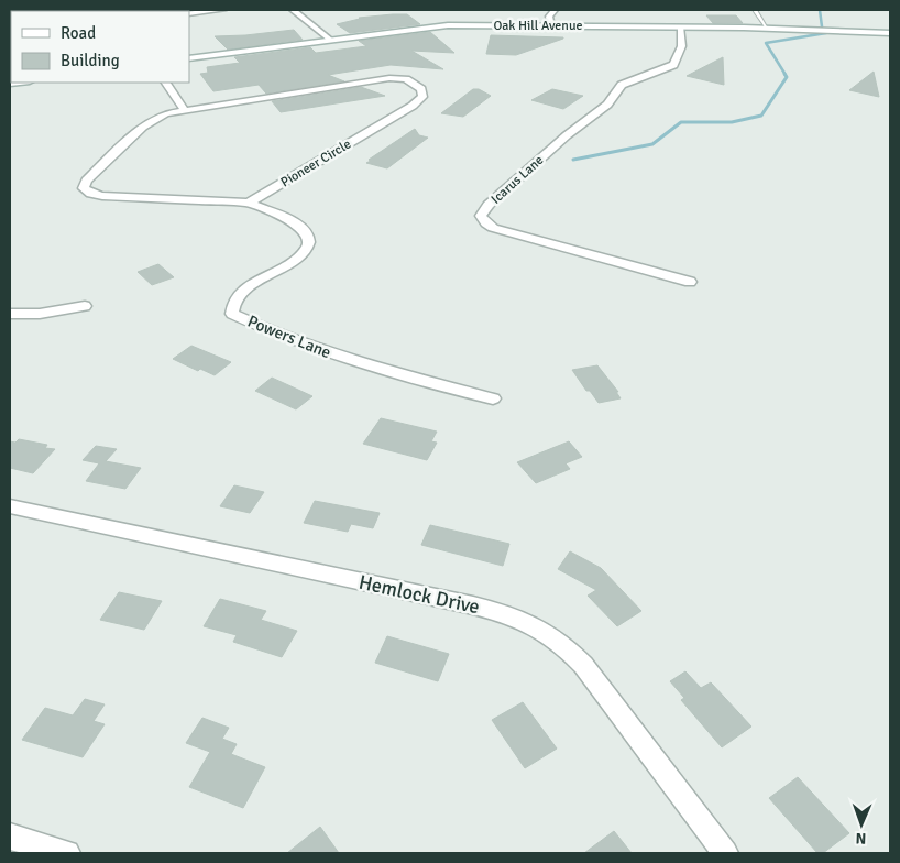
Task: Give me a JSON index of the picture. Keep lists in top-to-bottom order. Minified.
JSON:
{"streets":{"street":["Oak Hill Avenue","Pioneer Circle","Icarus Lane","Powers Lane","Hemlock Drive"]},"crossings":[["Oak Hill Avenue","Icarus Lane"],["Pioneer Circle","Powers Lane"]],"legend":["Road","Building"],"north":"bottom"}
